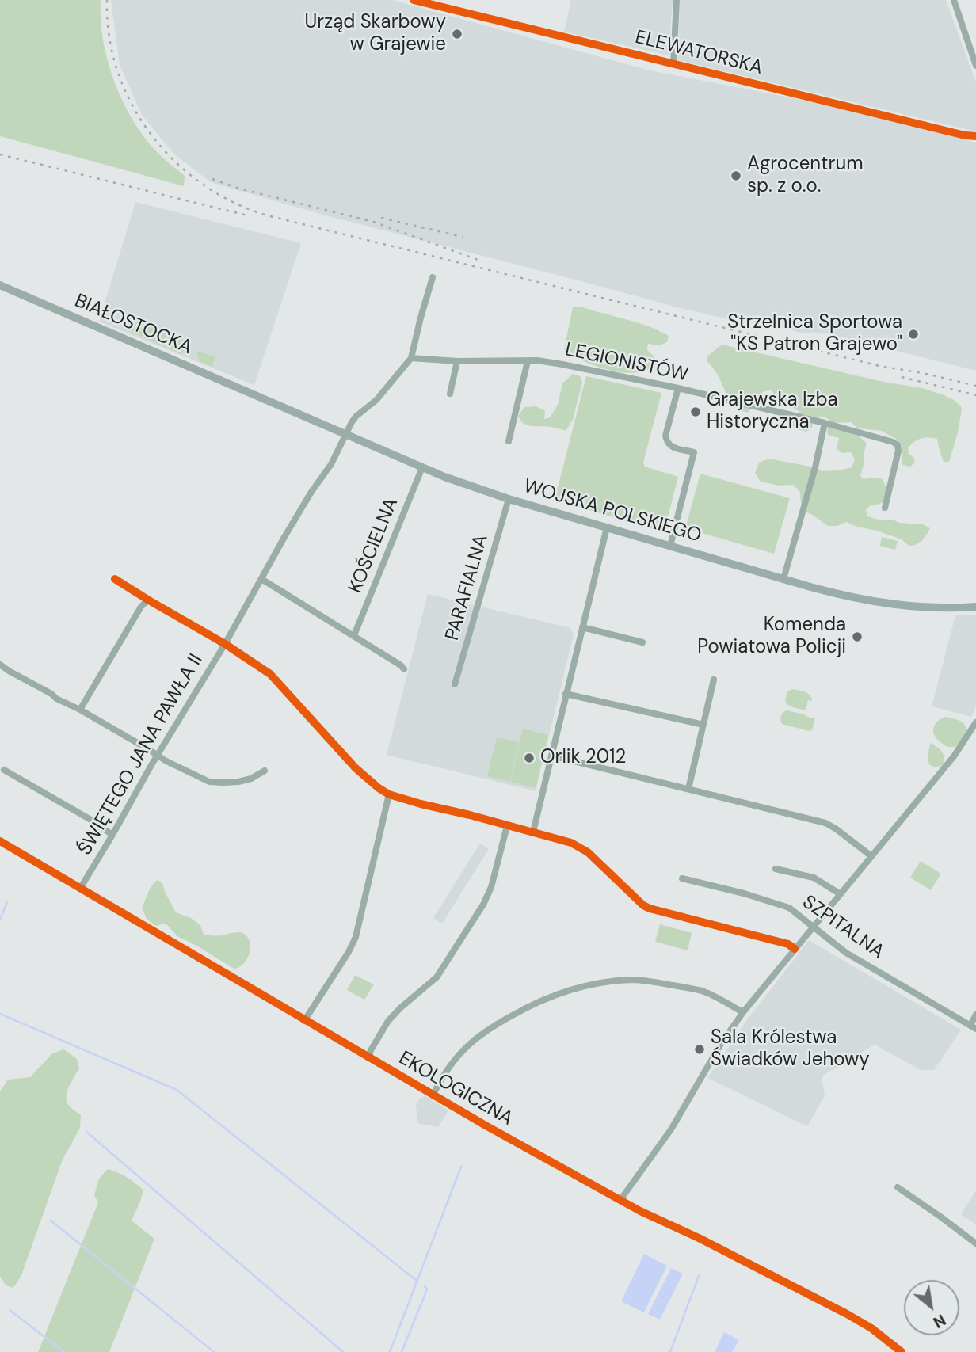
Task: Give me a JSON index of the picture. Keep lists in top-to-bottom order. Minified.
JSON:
{"streets":{"main road":["BIAŁOSTOCKA","WOJSKA POLSKIEGO"],"street":["ELEWATORSKA","LEGIONISTÓW","KOŚCIELNA","PARAFIALNA","ŚWIĘTEGO JANA PAWŁA II","SZPITALNA","EKOLOGICZNA"]},"crossings":[["BIAŁOSTOCKA","WOJSKA POLSKIEGO"],["LEGIONISTÓW","ŚWIĘTEGO JANA PAWŁA II"],["WOJSKA POLSKIEGO","KOŚCIELNA"],["WOJSKA POLSKIEGO","PARAFIALNA"],["WOJSKA POLSKIEGO","ŚWIĘTEGO JANA PAWŁA II"],["ŚWIĘTEGO JANA PAWŁA II","EKOLOGICZNA"]],"places":["Urząd Skarbowy w Grajewie","Agrocentrum sp. z o.o.","Strzelnica Sportowa \"KS Patron Grajewo\"","Grajewska Izba Historyczna","Komenda Powiatowa Policji","Orlik 2012","Sala Królestwa Świadków Jehowy"],"north":"bottom right"}
